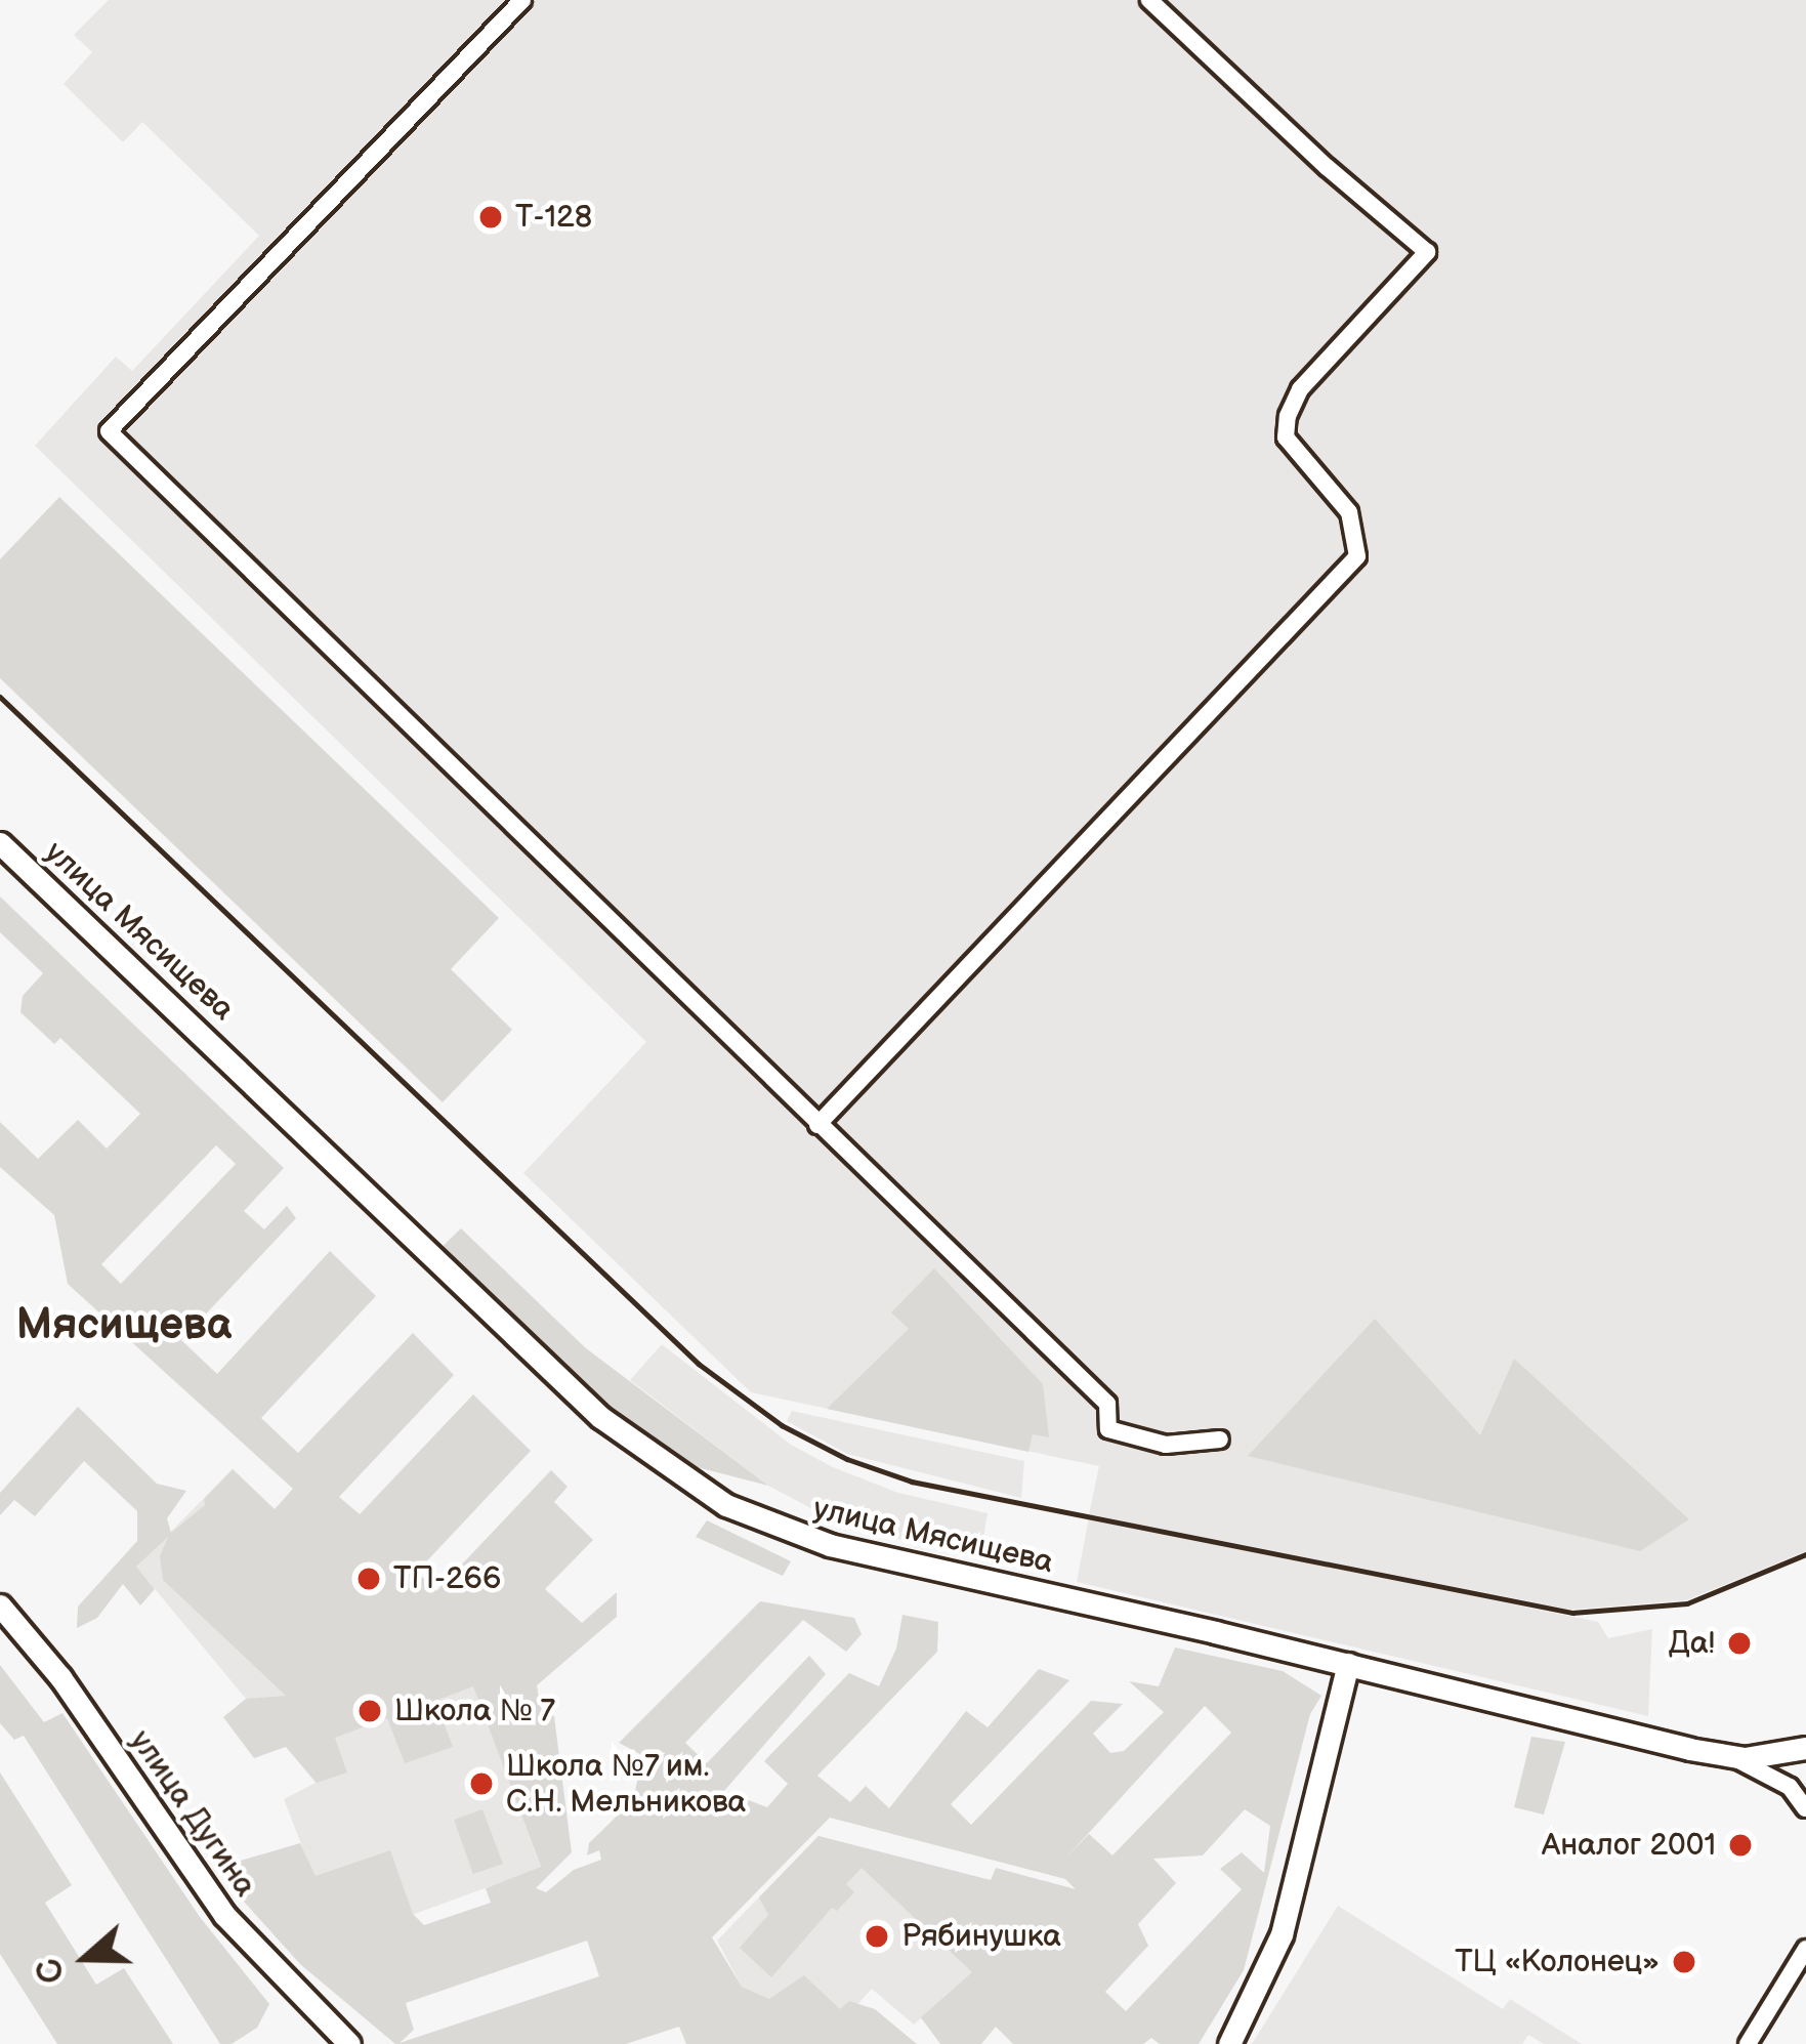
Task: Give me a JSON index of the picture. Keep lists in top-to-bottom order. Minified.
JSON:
{"streets":{"main road":["улица Мясищева","улица Дугина"]},"districts":["Мясищева"],"places":["Т-128","ТП-266","Да!","Школа № 7","Школа №7 им. С.Н. Мельникова","Аналог 2001","Рябинушка","ТЦ «Колонец»"],"north":"left"}
